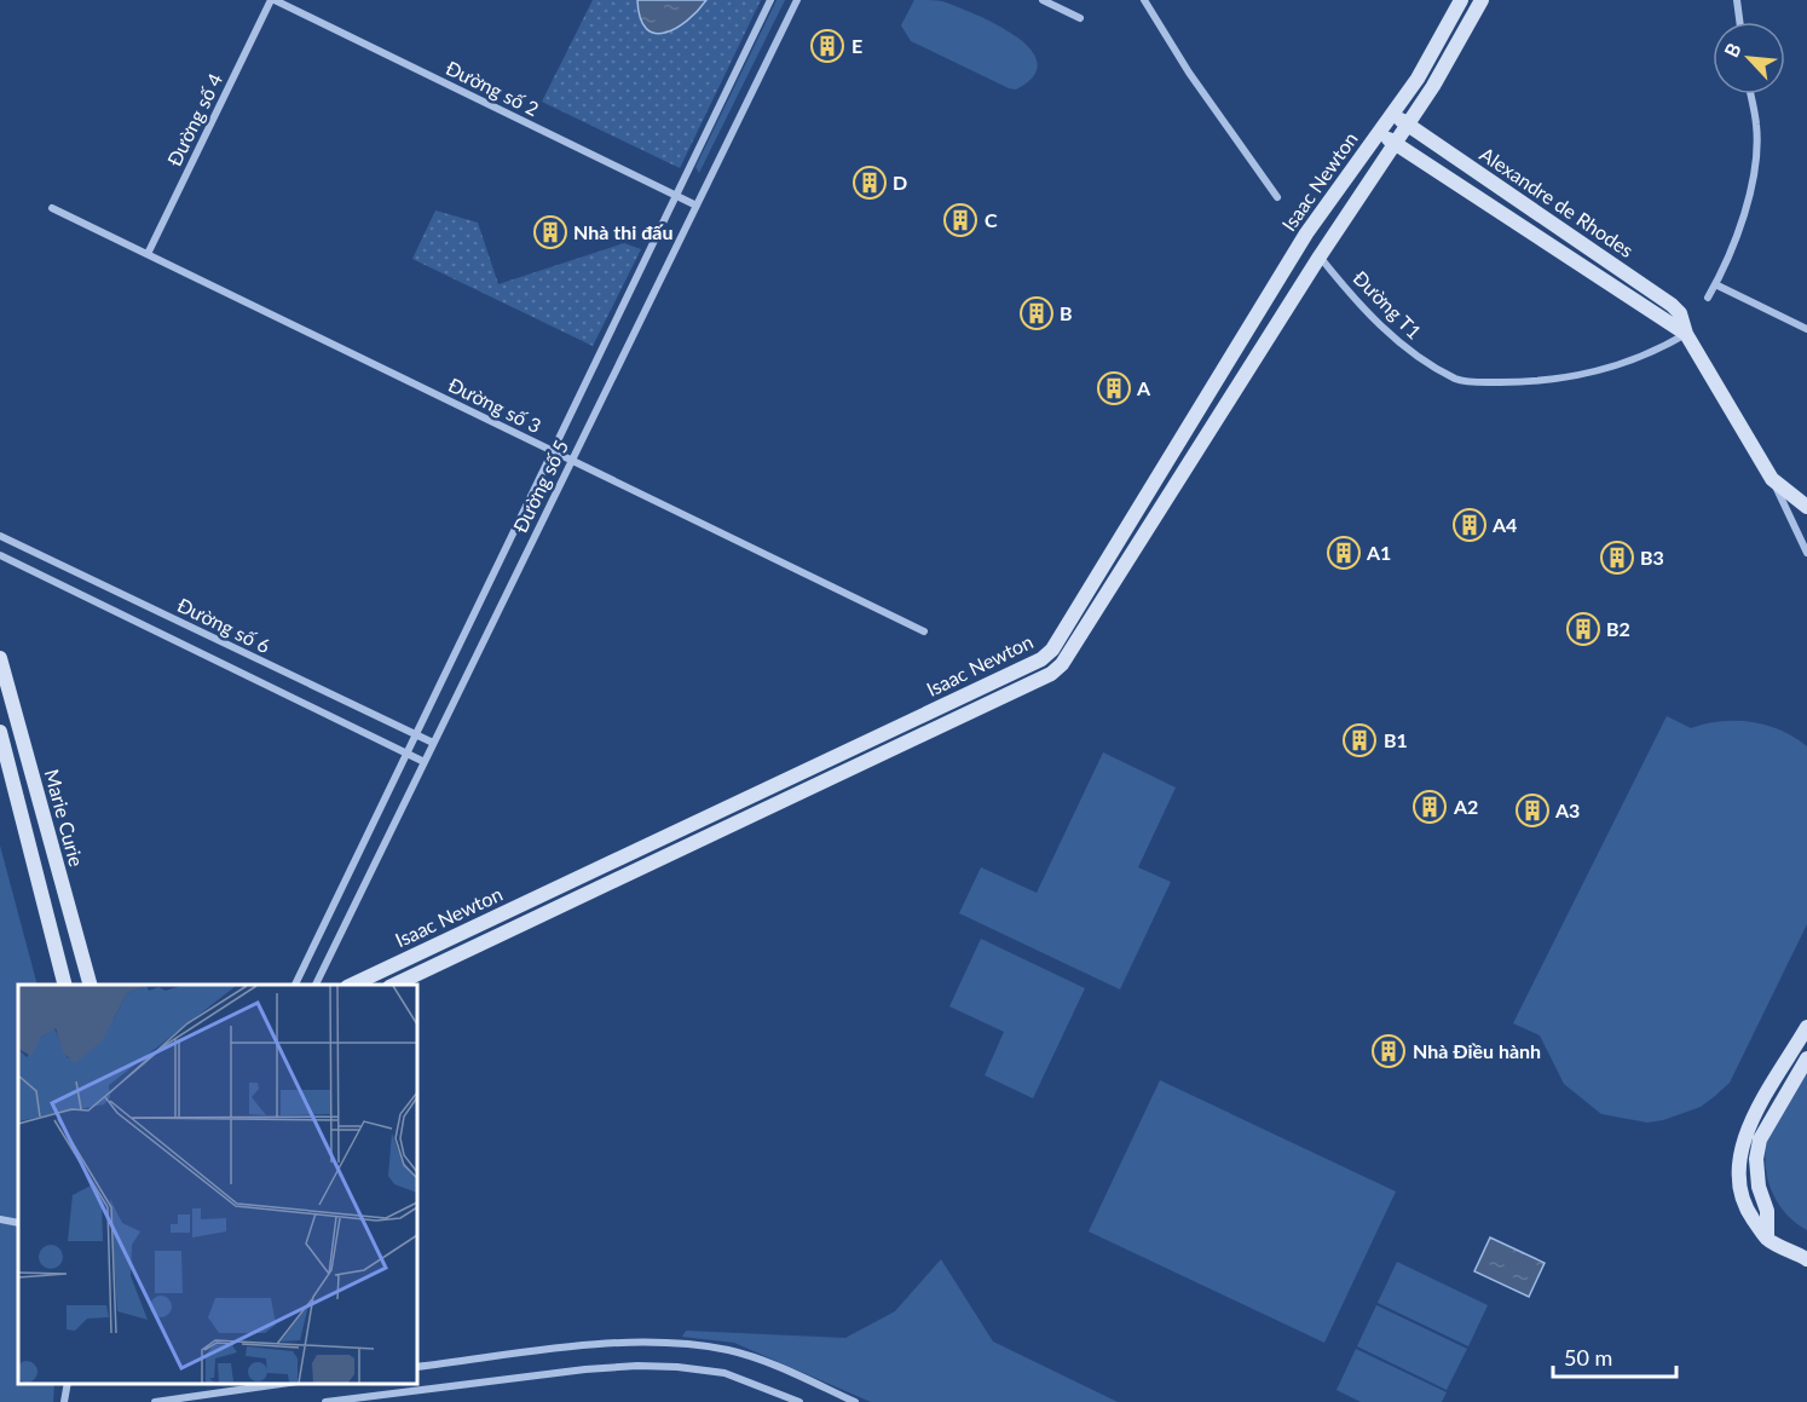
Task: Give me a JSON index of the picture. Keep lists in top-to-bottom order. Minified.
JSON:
{"streets":{"street":["Đường số 2","Đường số 4","Isaac Newton","Alexandre de Rhodes","Đường T1","Đường số 3","Đường số 5","Đường số 6","Marie Curie"]},"crossings":[["Đường số 2","Đường số 4"],["Đường số 2","Đường số 5"],["Đường số 4","Đường số 3"],["Isaac Newton","Alexandre de Rhodes"],["Isaac Newton","Đường T1"],["Alexandre de Rhodes","Đường T1"],["Đường số 3","Đường số 5"],["Đường số 5","Đường số 6"]],"places":{"building":["E","D","C","Nhà thi đấu","B","A","A4","A1","B3","B2","B1","A2","A3","Nhà Điều hành"]},"scale_bar":"50 m","north":"top left"}
